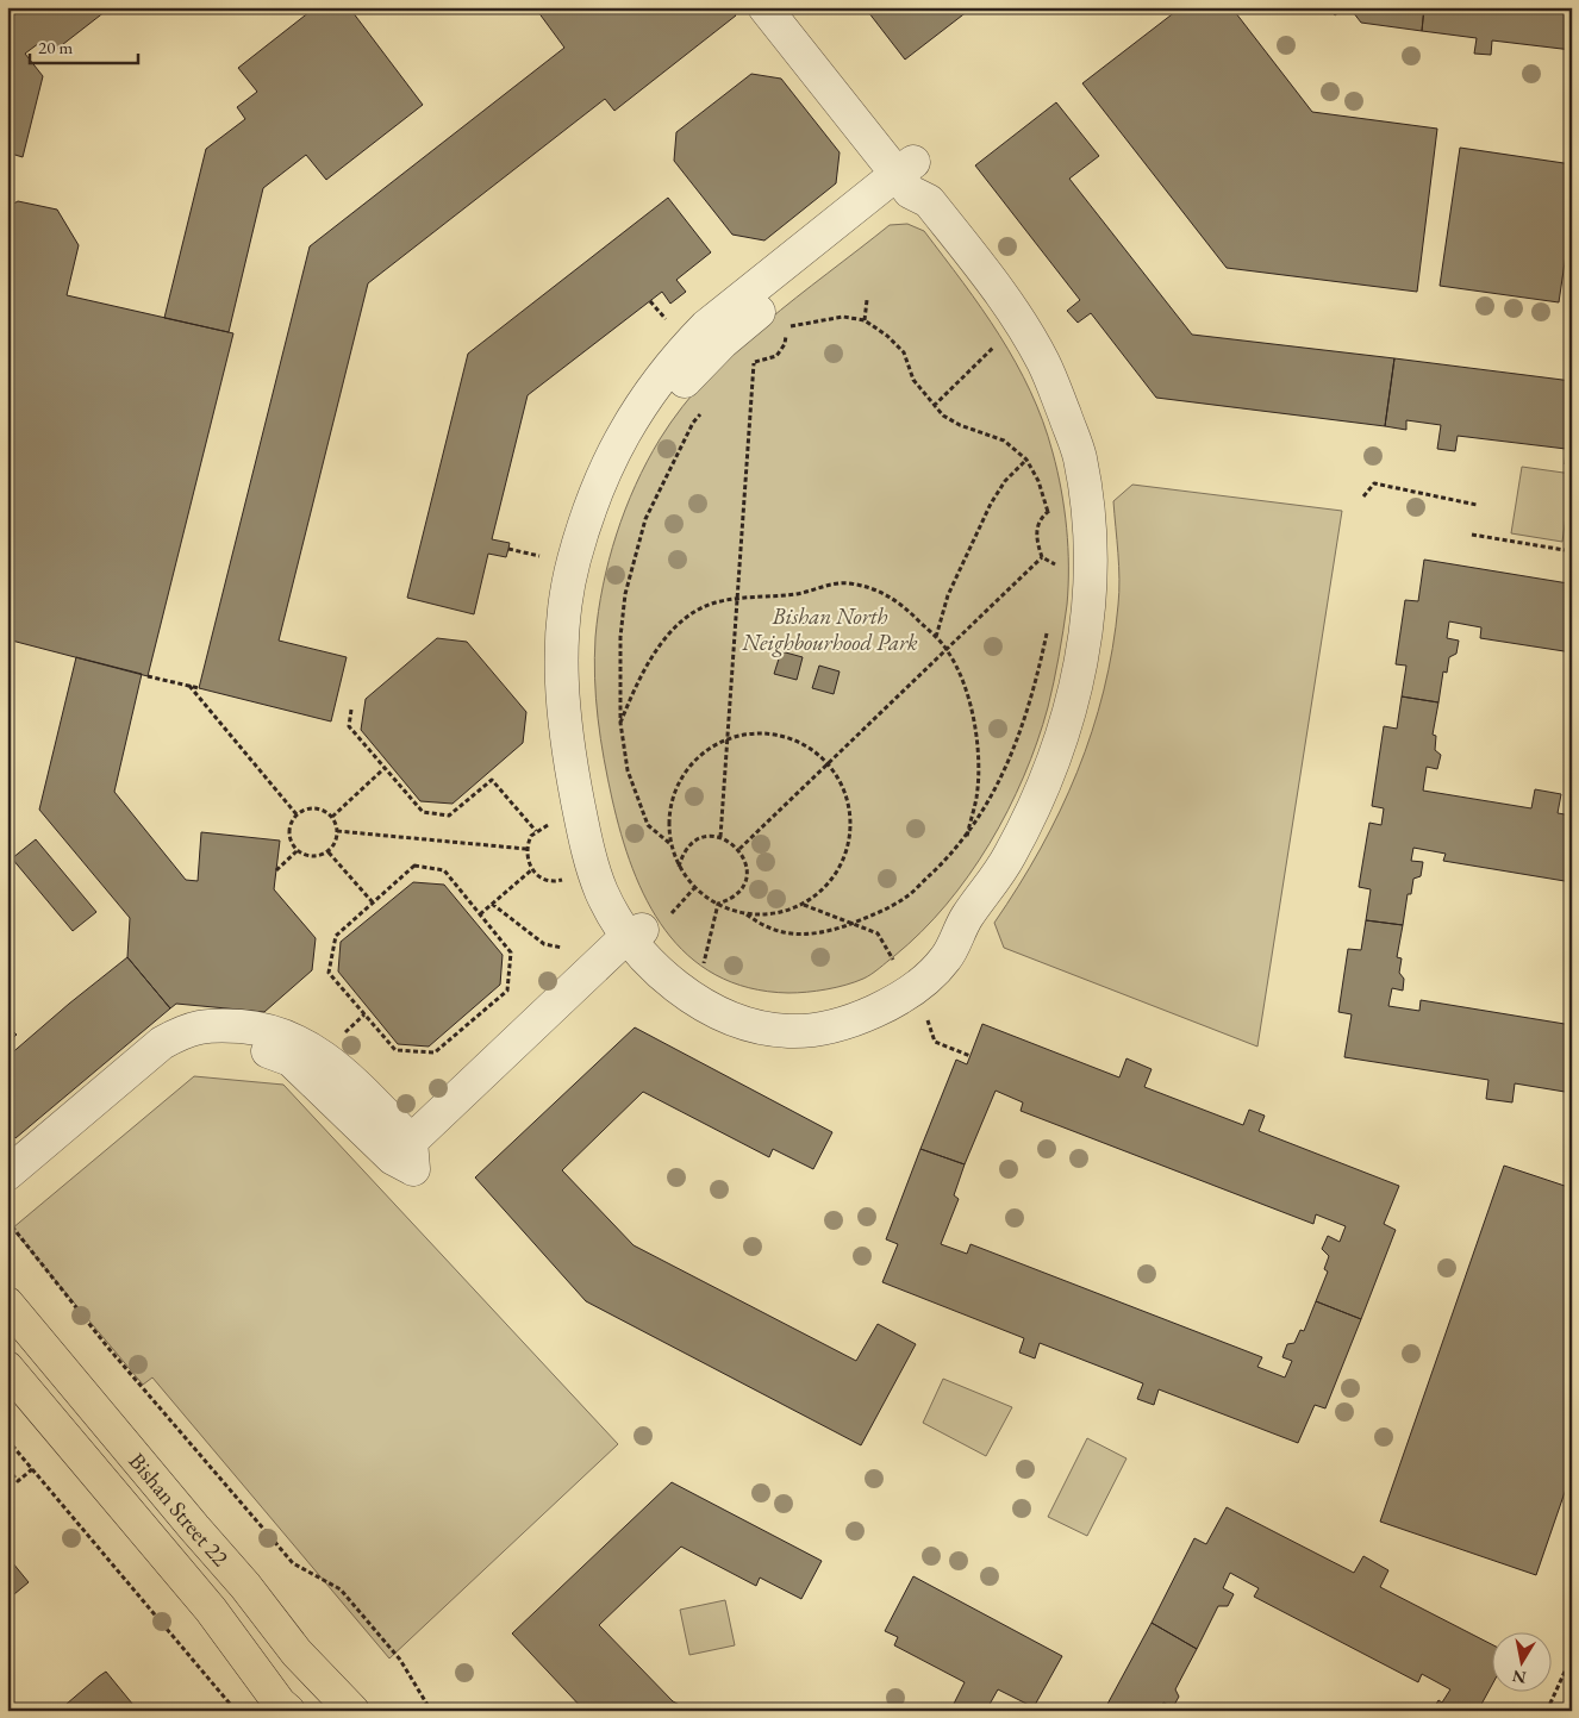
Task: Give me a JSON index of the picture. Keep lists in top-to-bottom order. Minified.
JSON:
{"streets":{"main road":["Bishan Street 22"]},"parks":["Bishan North Neighbourhood Park"],"scale_bar":"20 m","north":"bottom"}
